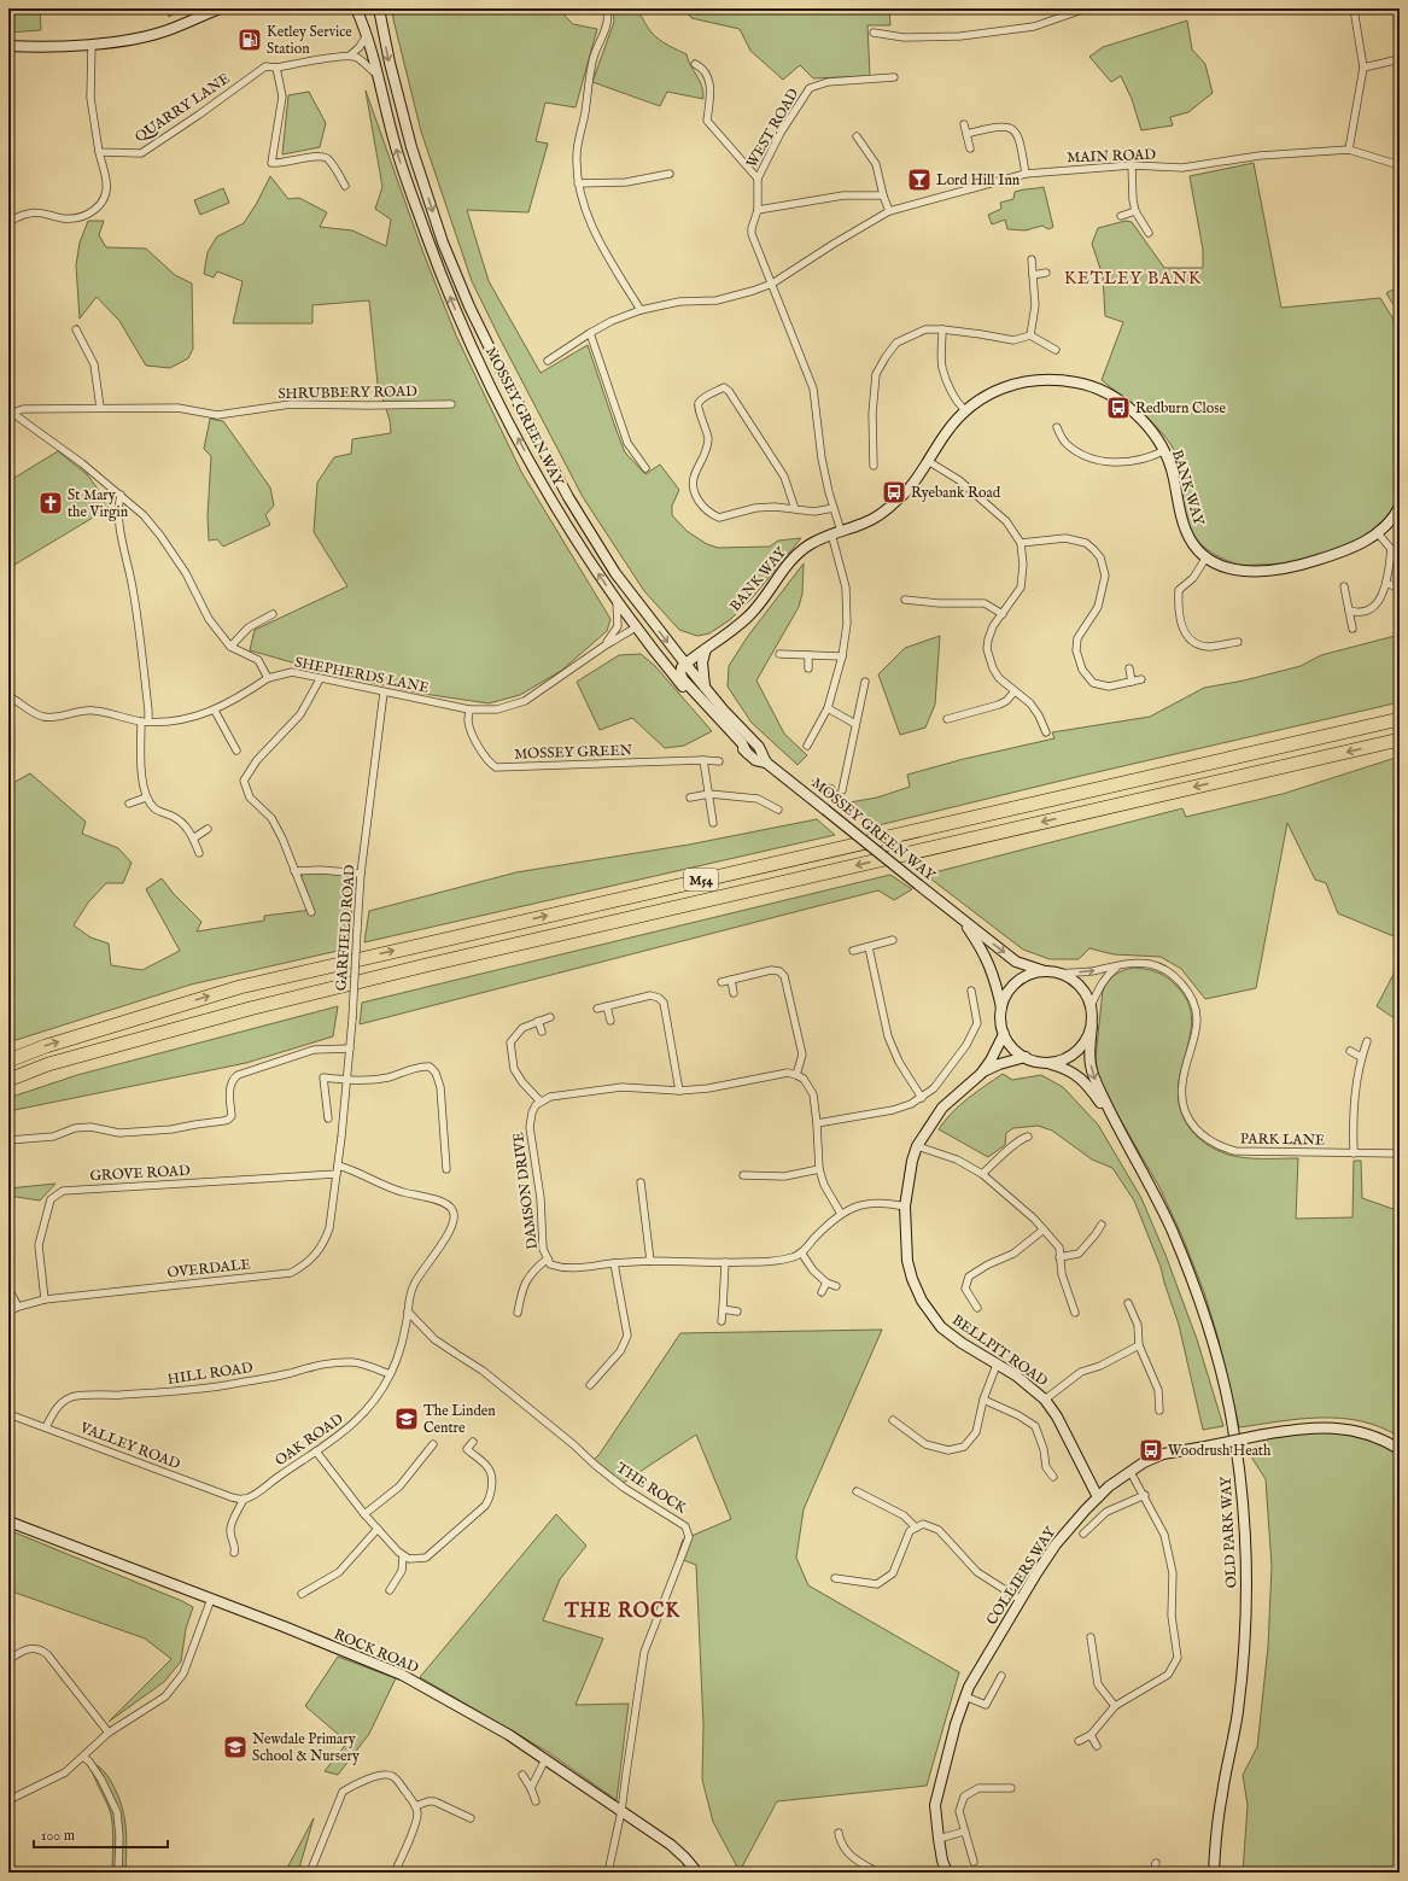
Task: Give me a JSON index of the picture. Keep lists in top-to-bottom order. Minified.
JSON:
{"streets":{"highway":["M54"],"main road":["MOSSEY GREEN WAY","BANK WAY","BELLPIT ROAD","OLD PARK WAY","COLLIERS WAY","ROCK ROAD"],"street":["QUARRY LANE","WEST ROAD","MAIN ROAD","SHRUBBERY ROAD","SHEPHERDS LANE","MOSSEY GREEN","GARFIELD ROAD","PARK LANE","GROVE ROAD","DAMSON DRIVE","OVERDALE","HILL ROAD","OAK ROAD","VALLEY ROAD","THE ROCK"]},"crossings":[["WEST ROAD","MAIN ROAD"],["MOSSEY GREEN WAY","BANK WAY"],["MOSSEY GREEN WAY","SHEPHERDS LANE"],["MOSSEY GREEN WAY","PARK LANE"],["MOSSEY GREEN WAY","BELLPIT ROAD"],["MOSSEY GREEN WAY","OLD PARK WAY"],["SHEPHERDS LANE","MOSSEY GREEN"],["SHEPHERDS LANE","GARFIELD ROAD"],["GARFIELD ROAD","OVERDALE"],["GARFIELD ROAD","OAK ROAD"],["PARK LANE","BELLPIT ROAD"],["PARK LANE","OLD PARK WAY"],["GROVE ROAD","OVERDALE"],["DAMSON DRIVE","BELLPIT ROAD"],["OVERDALE","OAK ROAD"],["BELLPIT ROAD","OLD PARK WAY"],["BELLPIT ROAD","COLLIERS WAY"],["HILL ROAD","OAK ROAD"],["HILL ROAD","VALLEY ROAD"],["OAK ROAD","VALLEY ROAD"],["OAK ROAD","THE ROCK"],["THE ROCK","ROCK ROAD"]],"districts":["KETLEY BANK","THE ROCK"],"places":{"fuel station":["Ketley Service Station"],"bar":["Lord Hill Inn"],"bus stop":["Redburn Close","Ryebank Road","Woodrush Heath"],"church":["St Mary the Virgin"],"school or university":["The Linden Centre","Newdale Primary School & Nursery"]},"scale_bar":"100 m"}
